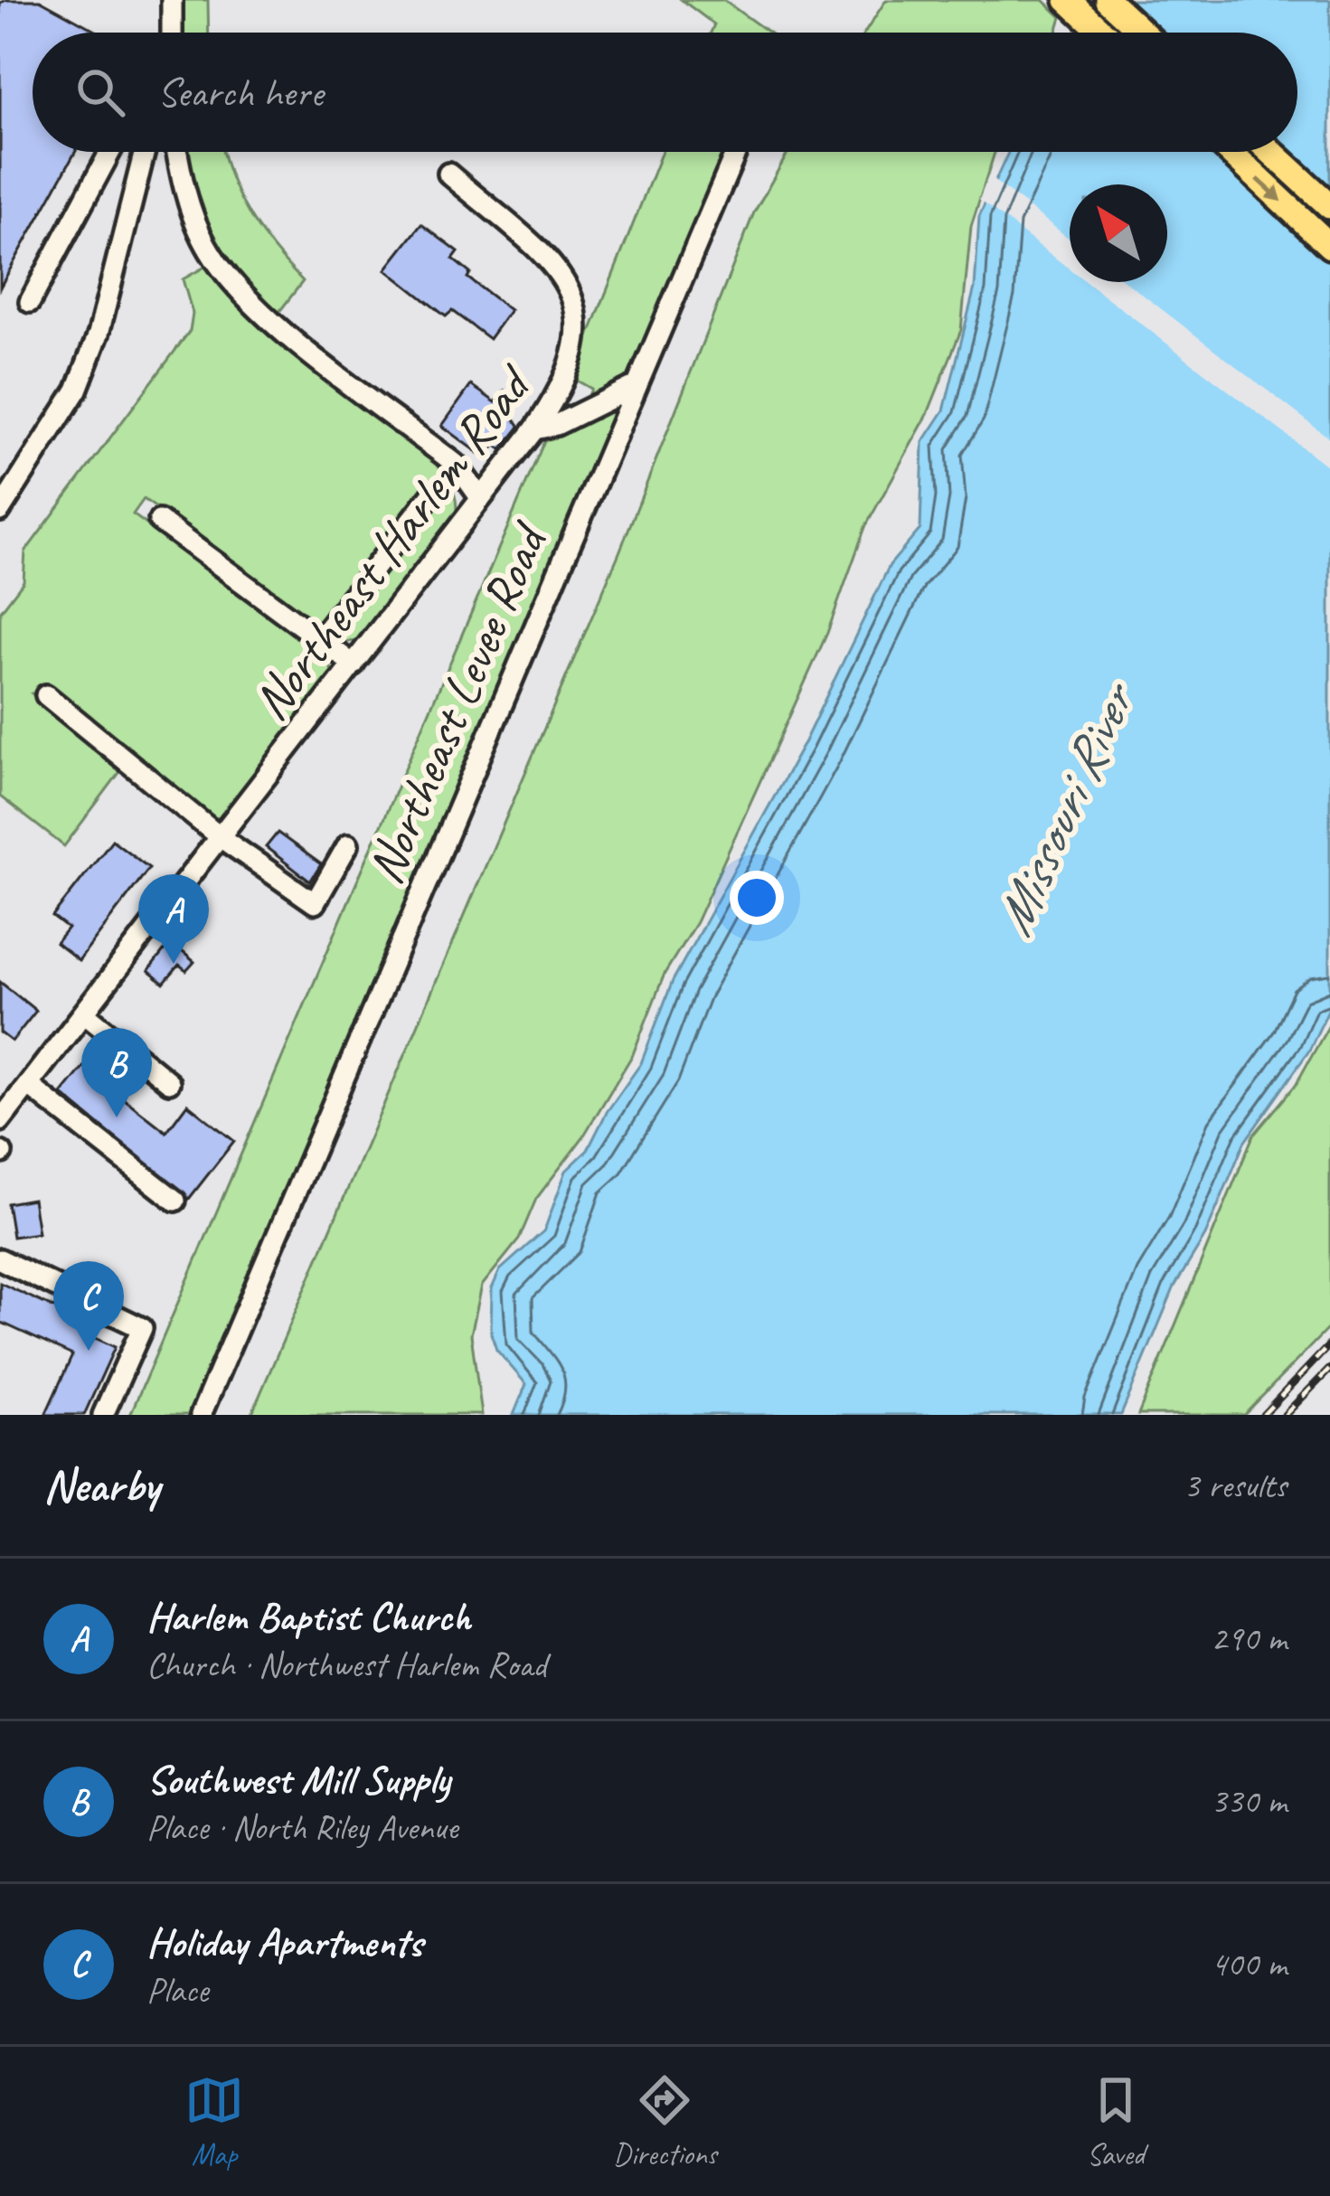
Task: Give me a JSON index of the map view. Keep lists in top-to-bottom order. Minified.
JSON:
{"streets":{"street":["Northeast Harlem Road","Northeast Levee Road"]},"water":["Missouri River"],"north":"top left","page":{"search":"Search here","pins":["A","B","C"],"heading":["Nearby","3 results"],"list":[{"mark":"A","name":"Harlem Baptist Church","note":"Church · Northwest Harlem Road","value":"290 m"},{"mark":"B","name":"Southwest Mill Supply","note":"Place · North Riley Avenue","value":"330 m"},{"mark":"C","name":"Holiday Apartments","note":"Place","value":"400 m"}],"nav":["Map","Directions","Saved"]}}
